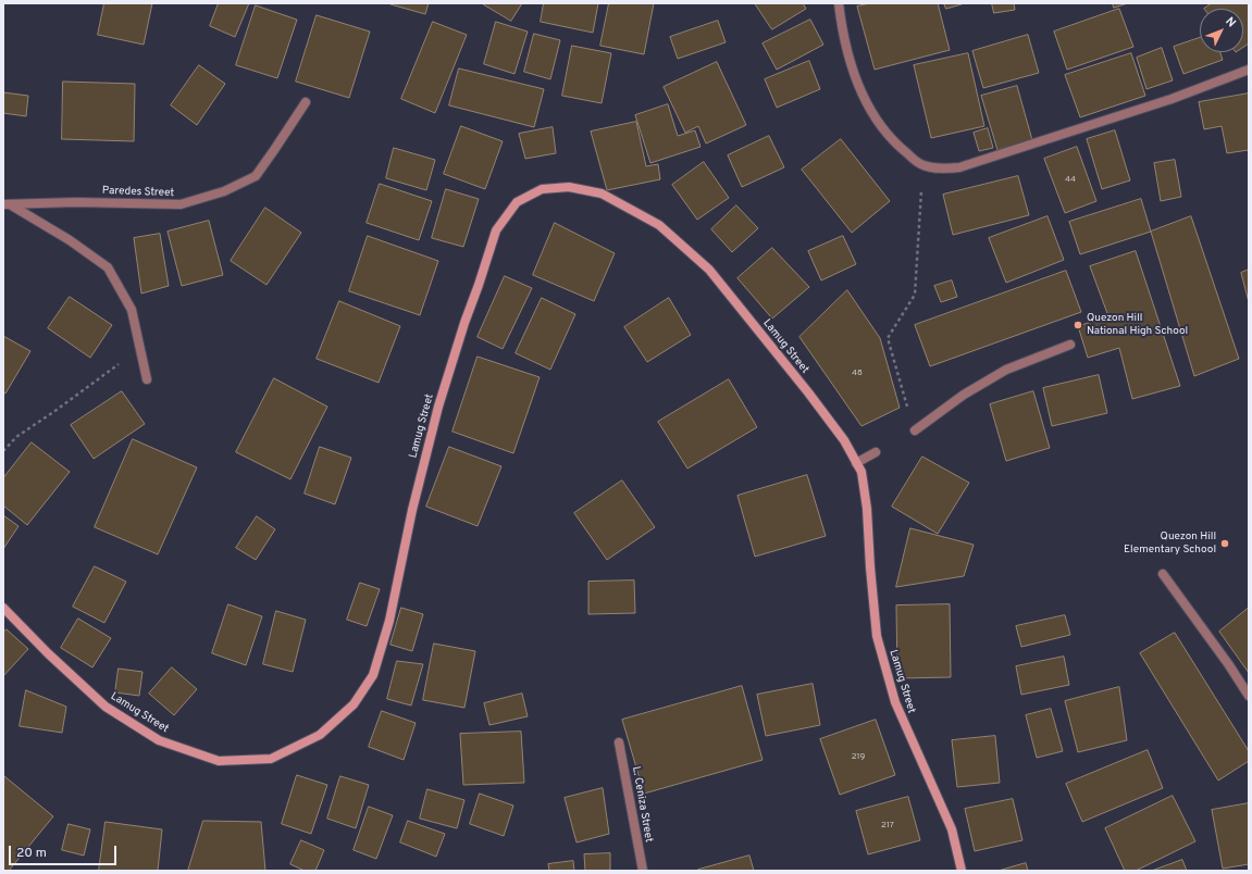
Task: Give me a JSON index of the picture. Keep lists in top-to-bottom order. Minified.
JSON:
{"streets":{"street":["Paredes Street","Lamug Street","L. Ceniza Street"]},"places":["Quezon Hill National High School","Quezon Hill Elementary School"],"house_numbers":["44","48","219","217"],"scale_bar":"20 m","north":"top right"}
